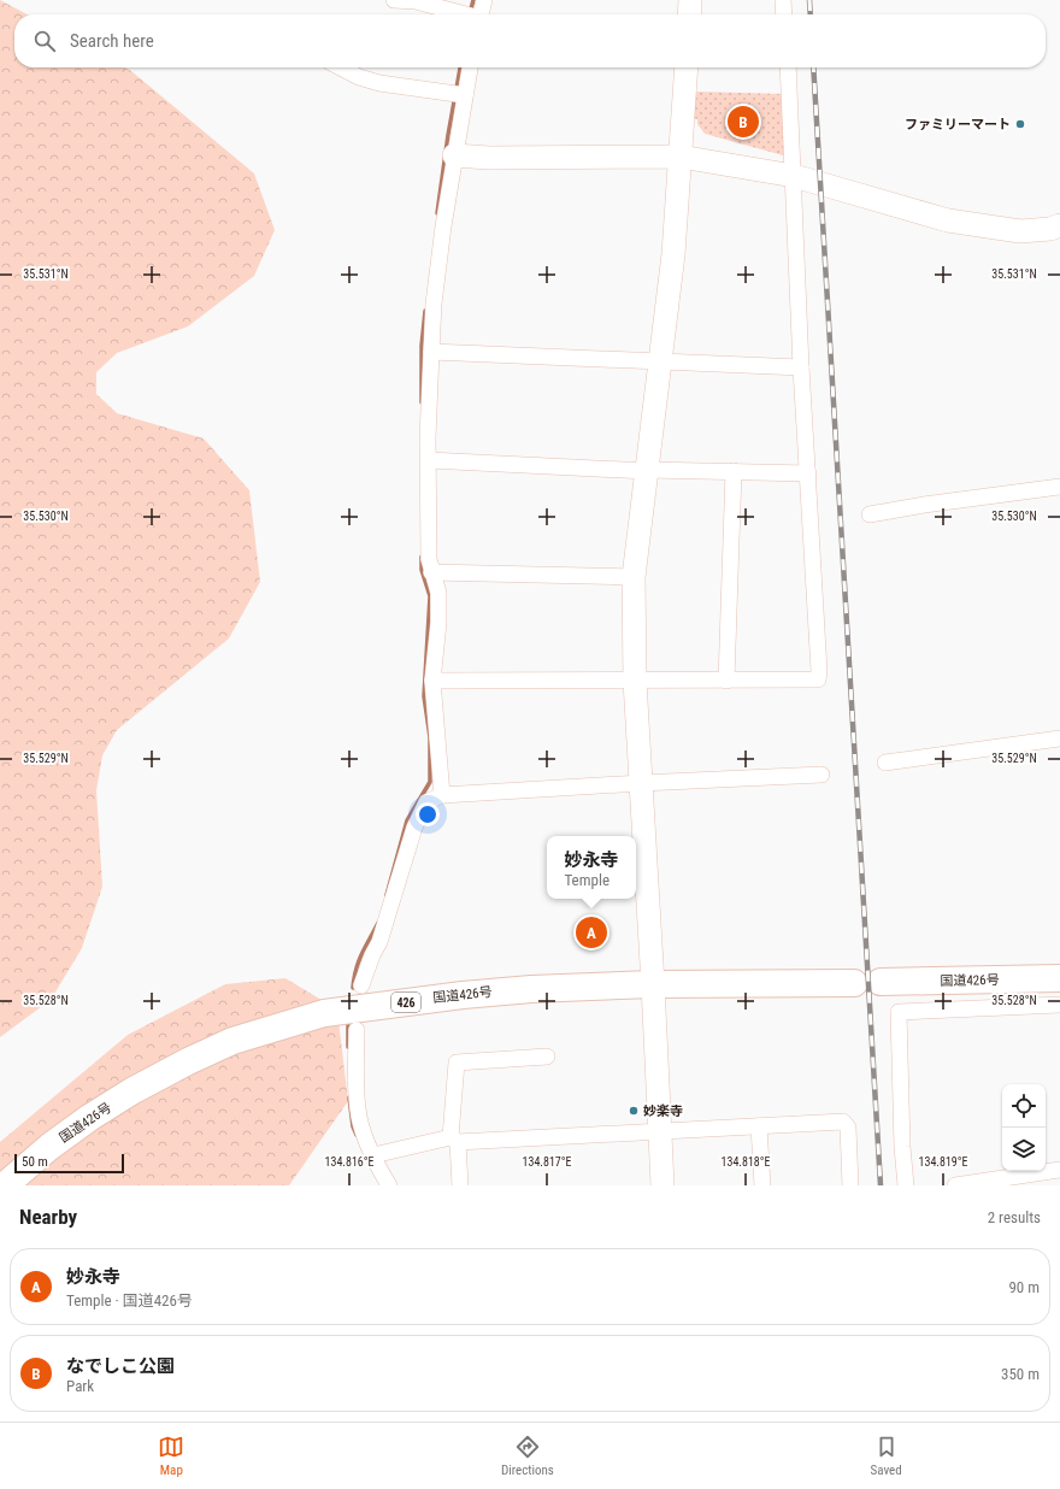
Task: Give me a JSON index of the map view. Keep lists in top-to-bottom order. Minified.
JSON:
{"streets":{"highway":["国道426号","426"]},"places":["ファミリーマート","妙楽寺"],"scale_bar":"50 m","page":{"search":"Search here","pins":["B","A"],"popup":["妙永寺","Temple"],"scale":"50 m","heading":["Nearby","2 results"],"list":[{"mark":"A","name":"妙永寺","note":"Temple · 国道426号","value":"90 m"},{"mark":"B","name":"なでしこ公園","note":"Park","value":"350 m"}],"nav":["Map","Directions","Saved"]},"coordinates":["35.531°N","35.530°N","35.529°N","35.528°N","134.816°E","134.817°E","134.818°E","134.819°E"]}
